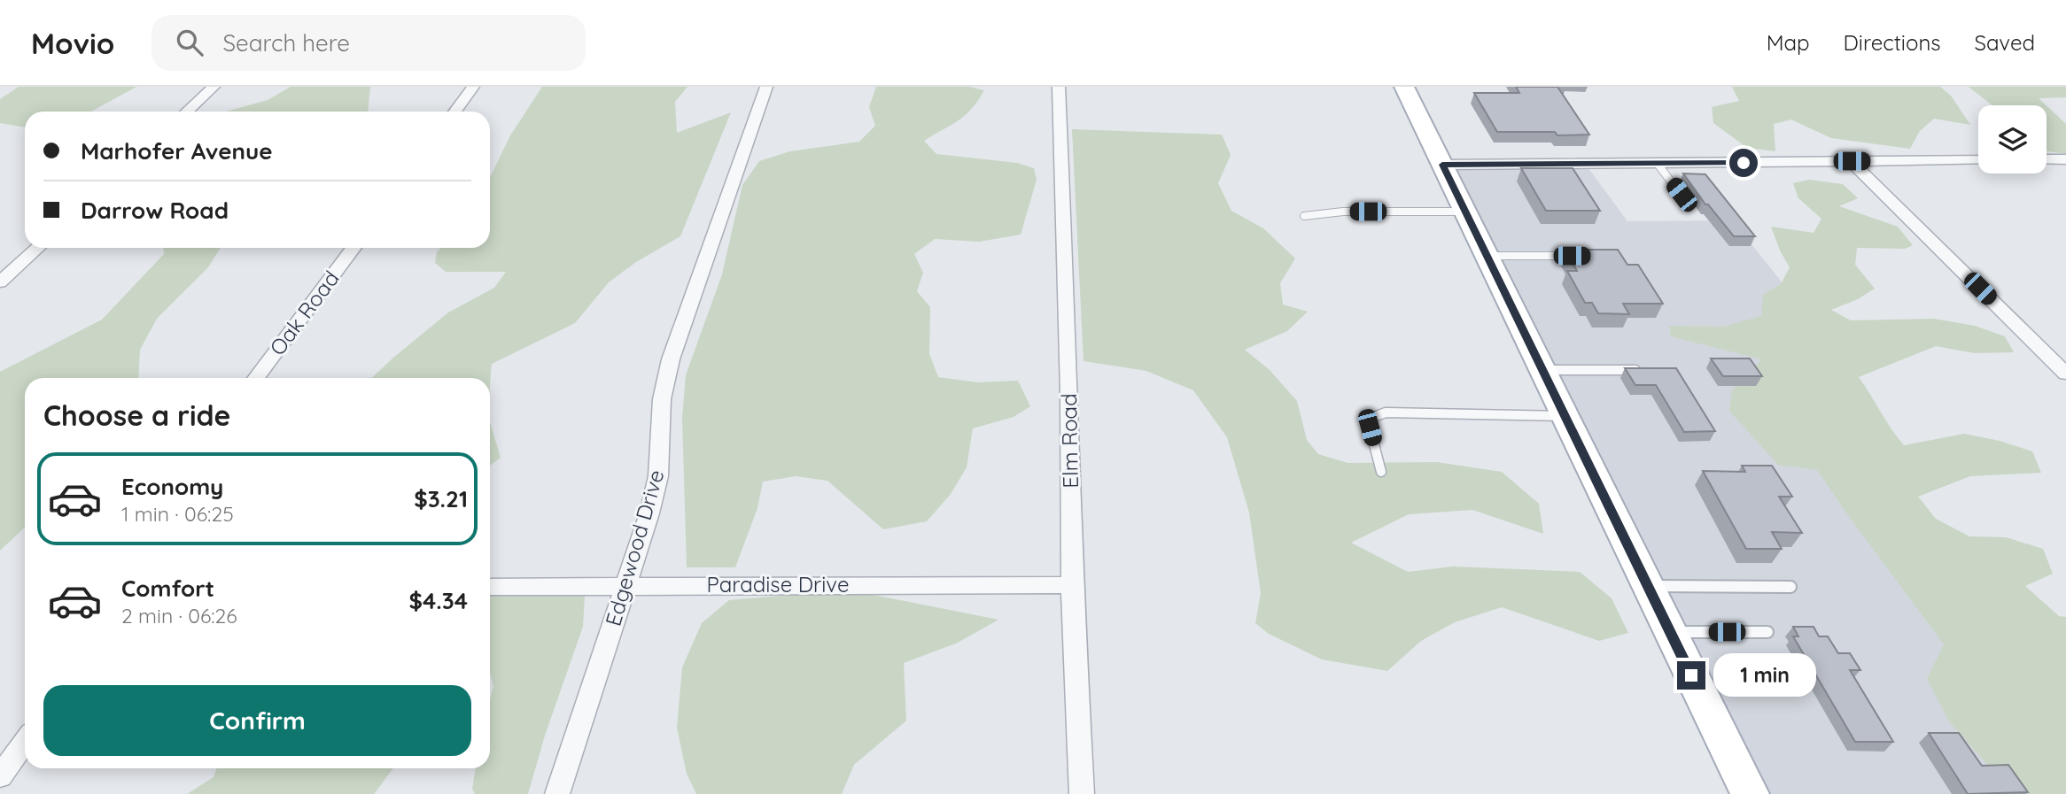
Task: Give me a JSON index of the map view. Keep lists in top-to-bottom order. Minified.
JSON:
{"streets":{"street":["Oak Road","Elm Road","Edgewood Drive","Paradise Drive"]},"crossings":[["Elm Road","Paradise Drive"],["Edgewood Drive","Paradise Drive"]],"page":{"header":"Movio","search":"Search here","nav":["Map","Directions","Saved"],"banner":["Marhofer Avenue","Darrow Road"],"heading":"Choose a ride","list":[{"name":"Economy","note":"1 min · 06:25","value":"$3.21"},{"name":"Comfort","note":"2 min · 06:26","value":"$4.34"}],"bubble":"1 min","buttons":"Confirm"}}
